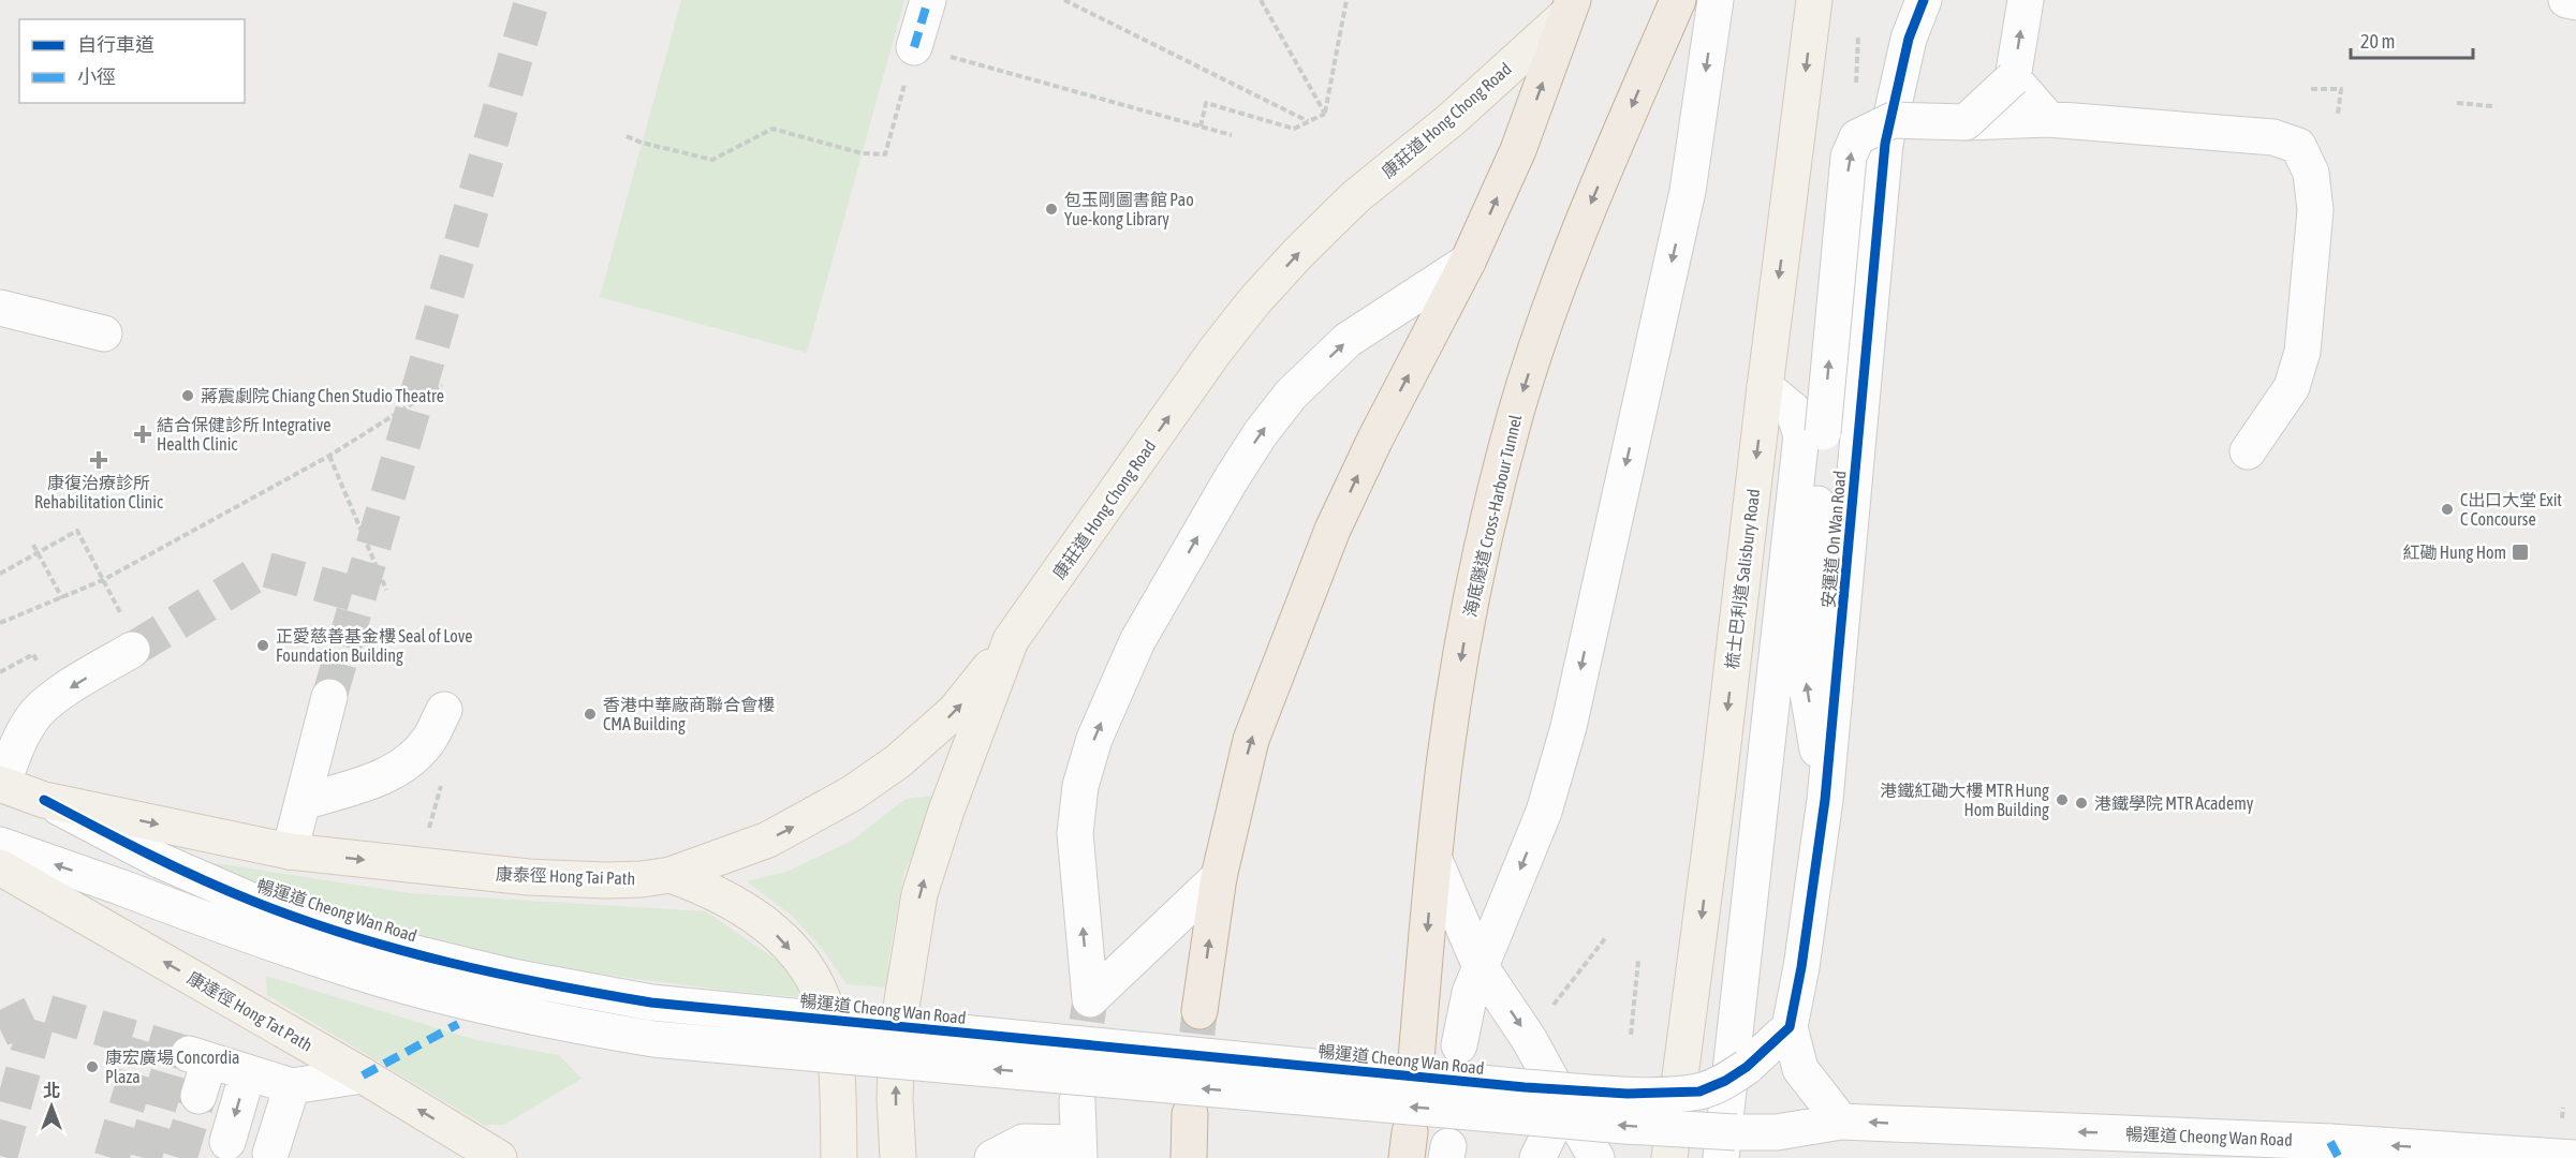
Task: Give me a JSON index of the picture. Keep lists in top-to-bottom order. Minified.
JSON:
{"streets":{"highway":["海底隧道 Cross-Harbour Tunnel"],"main road":["康莊道 Hong Chong Road","梳士巴利道 Salisbury Road","康泰徑 Hong Tai Path","暢運道 Cheong Wan Road","康達徑 Hong Tat Path"],"street":["安運道 On Wan Road"]},"crossings":[["康莊道 Hong Chong Road","康泰徑 Hong Tai Path"],["安運道 On Wan Road","暢運道 Cheong Wan Road"],["康泰徑 Hong Tai Path","暢運道 Cheong Wan Road"]],"one_way":["康莊道 Hong Chong Road","梳士巴利道 Salisbury Road","康泰徑 Hong Tai Path","暢運道 Cheong Wan Road","康達徑 Hong Tat Path"],"places":{"other":["包玉剛圖書館 Pao Yue-kong Library","蔣震劇院 Chiang Chen Studio Theatre","C出口大堂 Exit C Concourse","正愛慈善基金樓 Seal of Love Foundation Building","香港中華廠商聯合會樓 CMA Building","港鐵紅磡大樓 MTR Hung Hom Building","港鐵學院 MTR Academy","康宏廣場 Concordia Plaza"],"health":["結合保健診所 Integrative Health Clinic","康復治療診所 Rehabilitation Clinic"],"transit":["紅磡 Hung Hom"]},"legend":["自行車道","小徑"],"scale_bar":"20 m","north":"top"}
